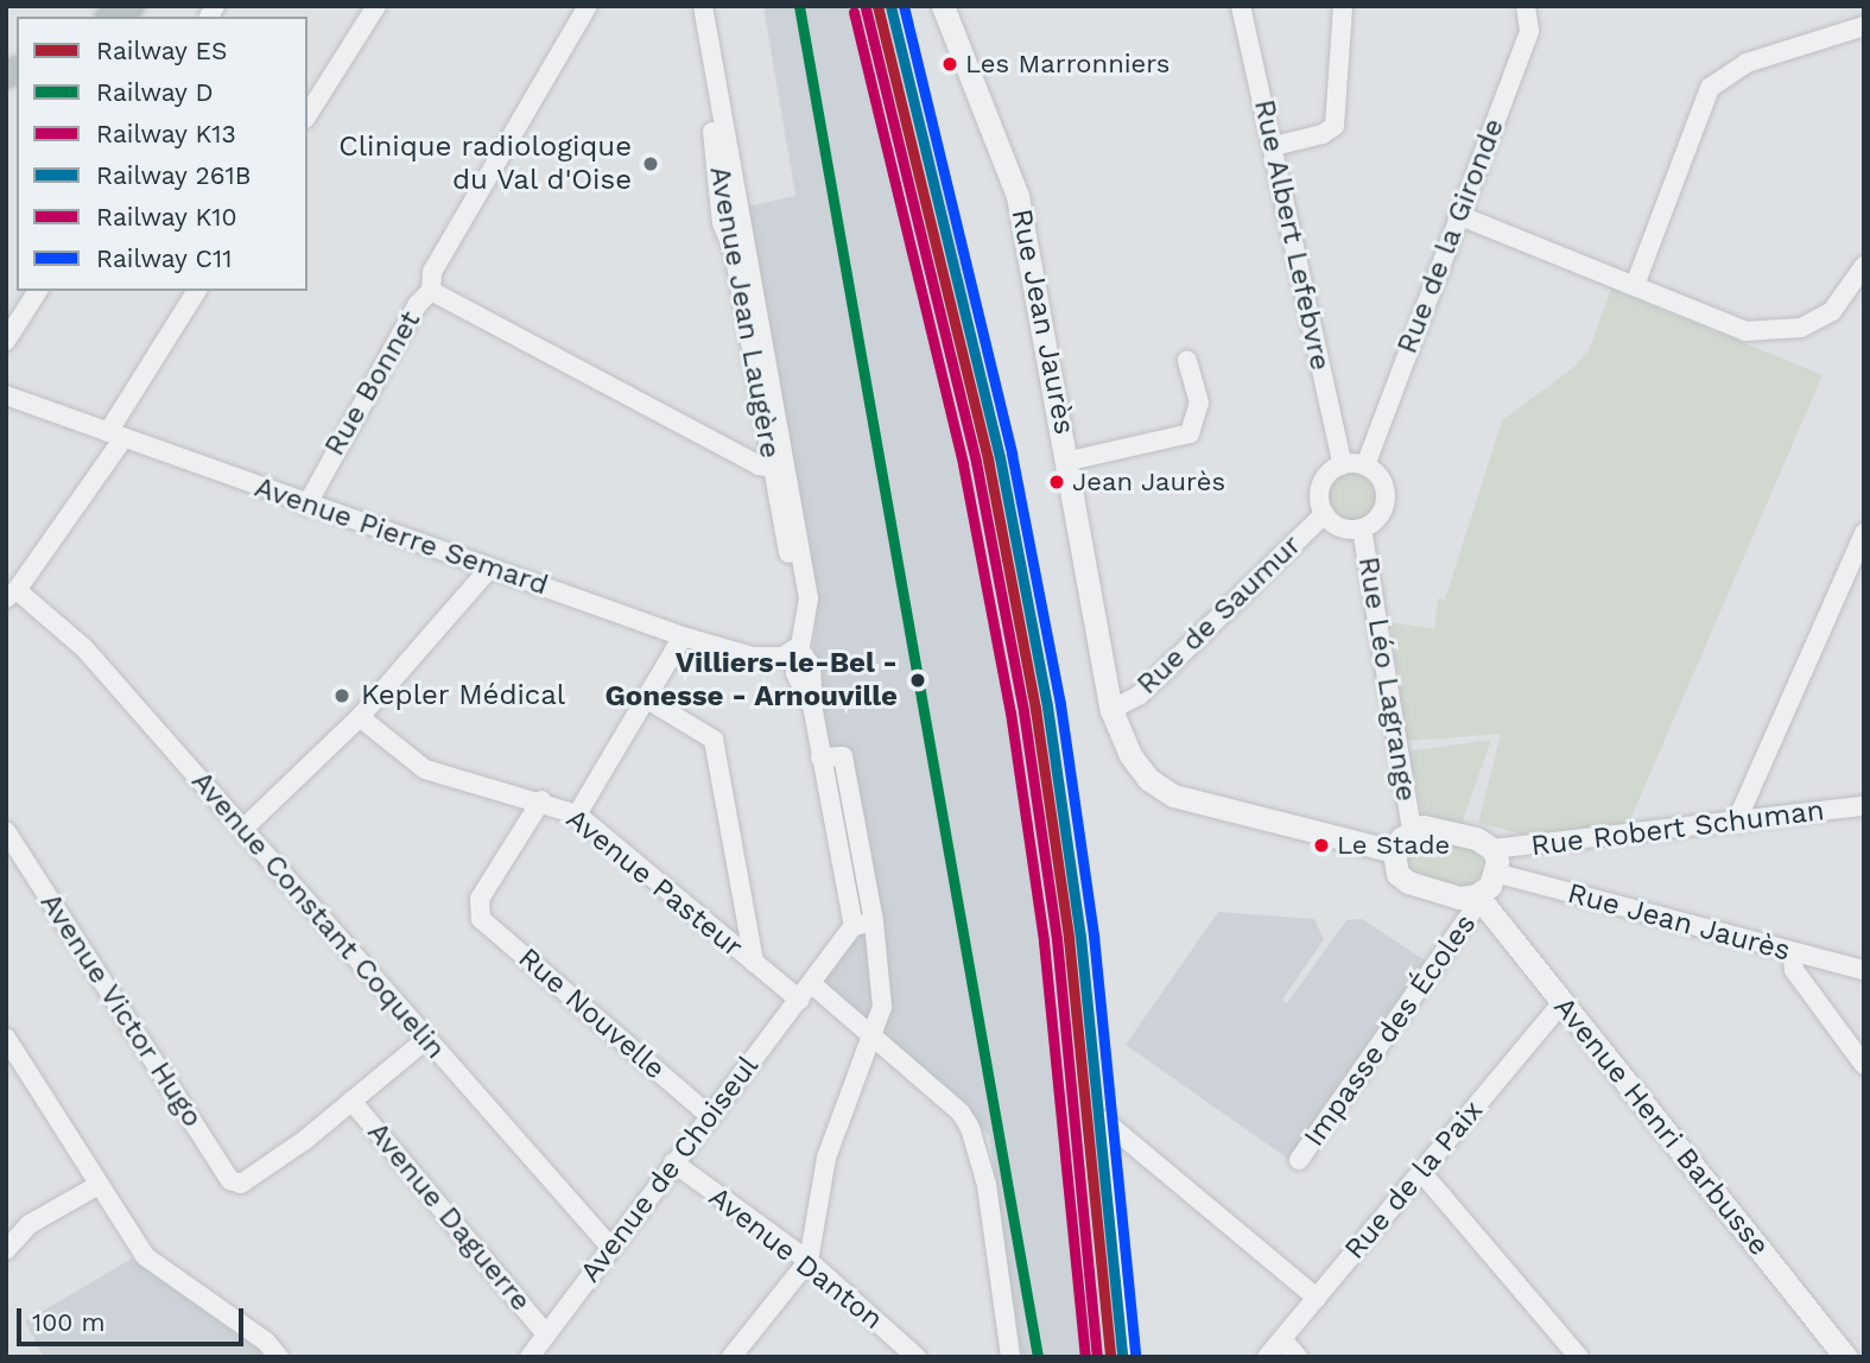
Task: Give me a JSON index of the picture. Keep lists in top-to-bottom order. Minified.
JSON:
{"streets":{"street":["Rue Albert Lefebvre","Rue de la Gironde","Avenue Jean Laugère","Rue Jean Jaurès","Rue Bonnet","Avenue Pierre Semard","Rue de Saumur","Rue Léo Lagrange","Rue Robert Schuman","Avenue Pasteur","Avenue Constant Coquelin","Avenue Victor Hugo","Rue Nouvelle","Impasse des Écoles","Avenue Henri Barbusse","Avenue de Choiseul","Rue de la Paix","Avenue Daguerre","Avenue Danton"]},"crossings":[["Rue Albert Lefebvre","Rue de la Gironde"],["Rue Albert Lefebvre","Rue de Saumur"],["Rue Albert Lefebvre","Rue Léo Lagrange"],["Rue de la Gironde","Rue de Saumur"],["Rue de la Gironde","Rue Léo Lagrange"],["Avenue Jean Laugère","Avenue Pierre Semard"],["Rue Jean Jaurès","Rue de Saumur"],["Rue Jean Jaurès","Rue Léo Lagrange"],["Rue Jean Jaurès","Rue Robert Schuman"],["Rue Jean Jaurès","Impasse des Écoles"],["Rue Jean Jaurès","Avenue Henri Barbusse"],["Rue Bonnet","Avenue Pierre Semard"],["Rue de Saumur","Rue Léo Lagrange"],["Rue Léo Lagrange","Rue Robert Schuman"],["Rue Léo Lagrange","Impasse des Écoles"],["Rue Léo Lagrange","Avenue Henri Barbusse"],["Rue Robert Schuman","Impasse des Écoles"],["Rue Robert Schuman","Avenue Henri Barbusse"],["Avenue Pasteur","Rue Nouvelle"],["Avenue Pasteur","Avenue de Choiseul"],["Avenue Constant Coquelin","Avenue de Choiseul"],["Avenue Victor Hugo","Avenue Daguerre"],["Rue Nouvelle","Avenue de Choiseul"],["Impasse des Écoles","Avenue Henri Barbusse"],["Avenue Henri Barbusse","Rue de la Paix"],["Avenue de Choiseul","Avenue Daguerre"],["Avenue de Choiseul","Avenue Danton"]],"places":["Les Marronniers","Clinique radiologique du Val d'Oise","Jean Jaurès","Villiers-le-Bel - Gonesse - Arnouville","Kepler Médical","Le Stade"],"lines":["rail line ES","rail line D","rail line 261B","rail line C11","rail line K13","rail line K10"],"legend":["Railway ES","Railway D","Railway K13","Railway 261B","Railway K10","Railway C11"],"scale_bar":"100 m"}
